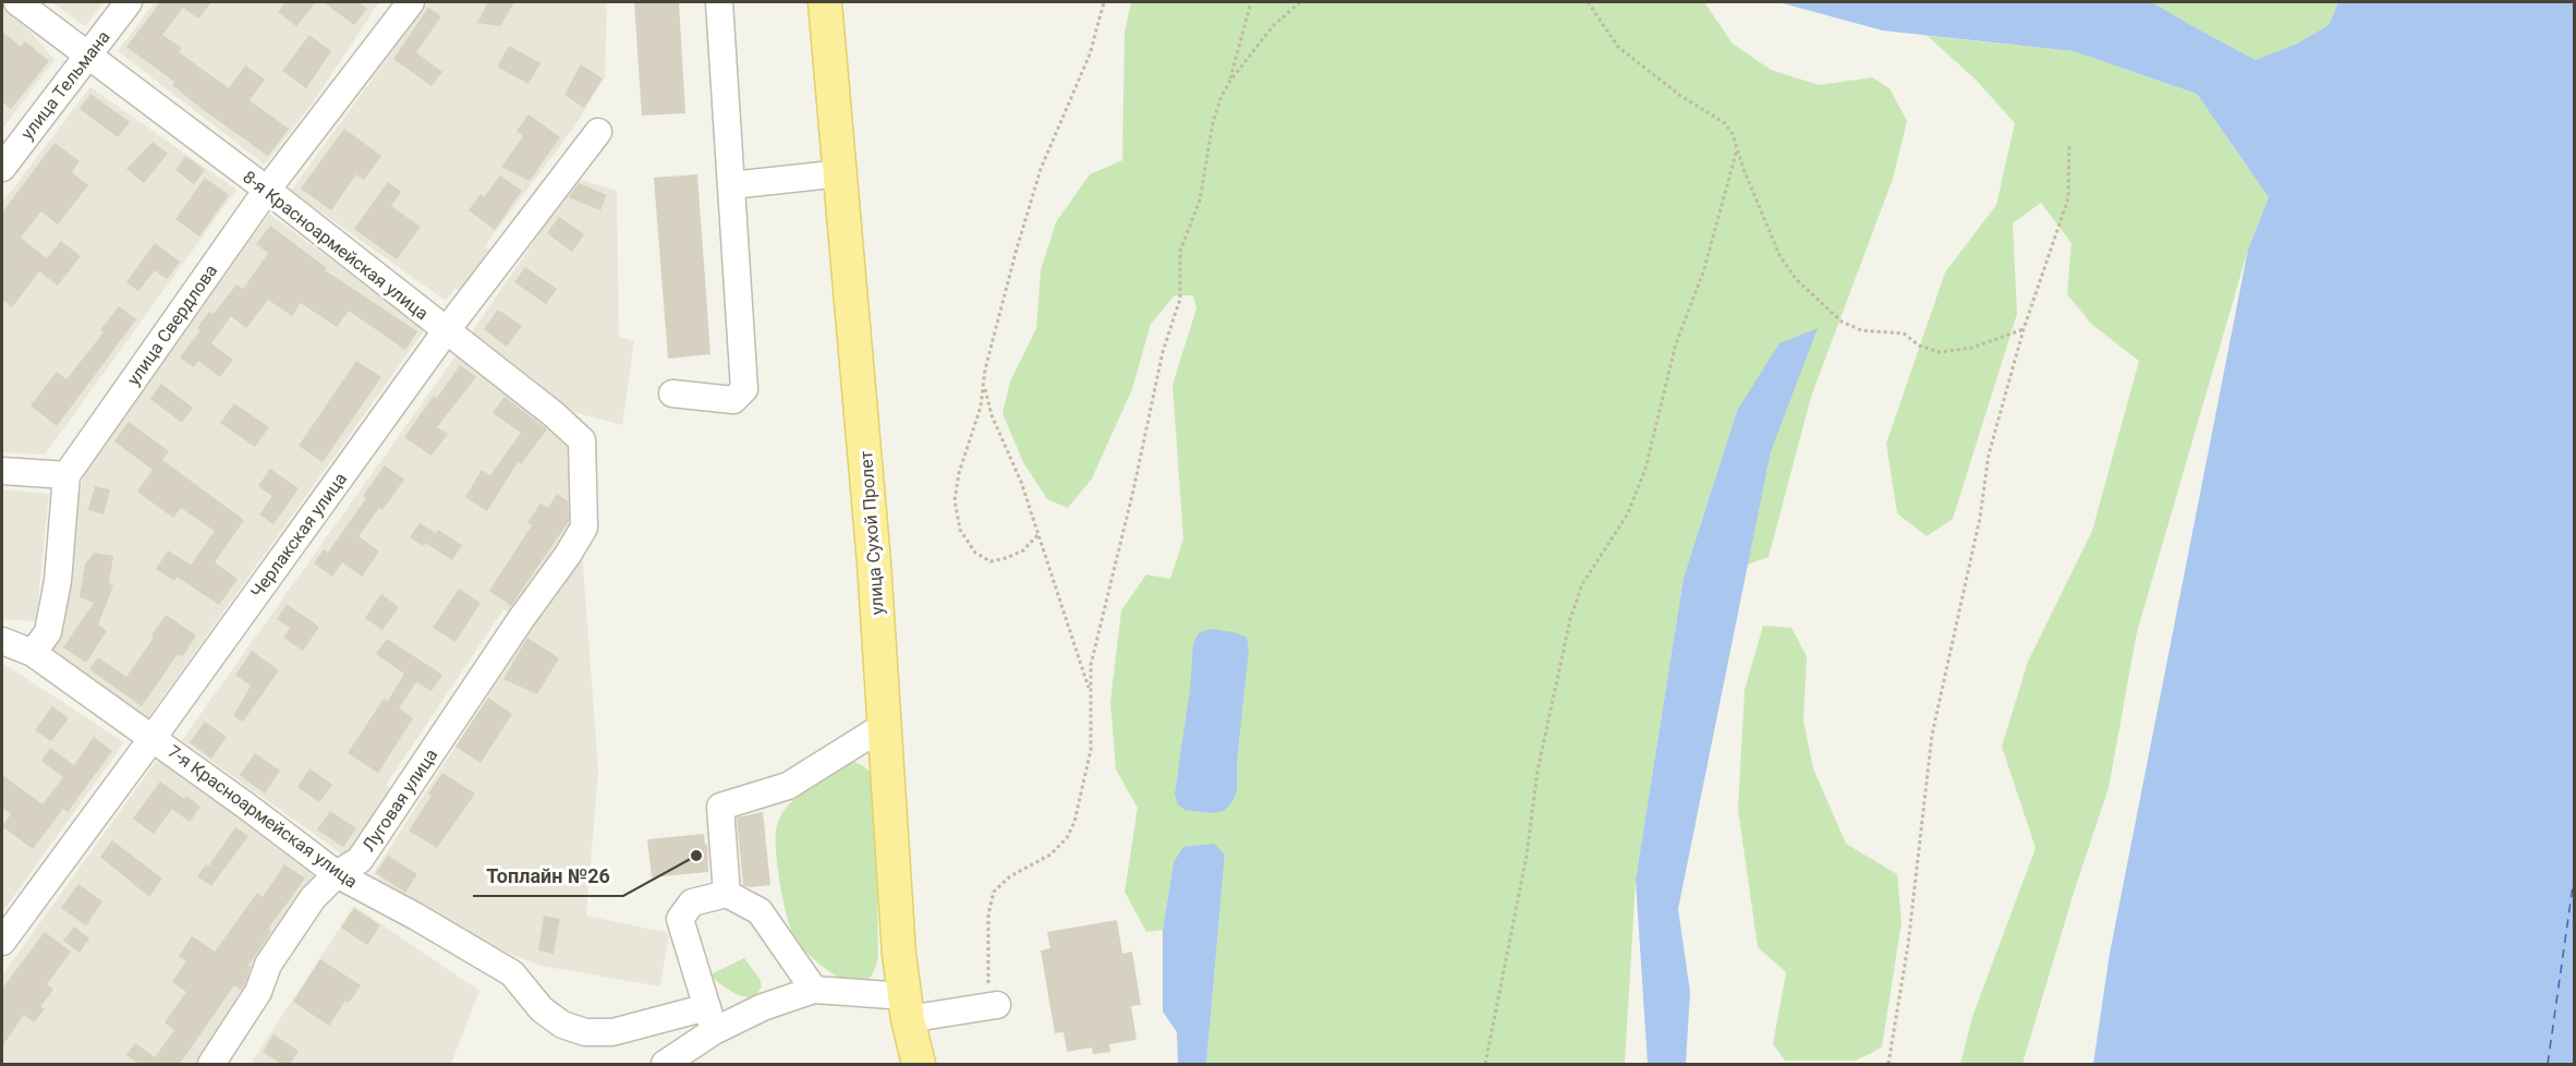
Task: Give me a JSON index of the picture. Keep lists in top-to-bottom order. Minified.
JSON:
{"streets":{"main road":["улица Сухой Пролет"],"street":["улица Тельмана","8-я Красноармейская улица","улица Свердлова","Черлакская улица","Луговая улица","7-я Красноармейская улица"]},"crossings":[["улица Тельмана","8-я Красноармейская улица"],["8-я Красноармейская улица","улица Свердлова"],["8-я Красноармейская улица","Черлакская улица"],["8-я Красноармейская улица","Луговая улица"],["Черлакская улица","7-я Красноармейская улица"],["Луговая улица","7-я Красноармейская улица"]],"places":["Топлайн №26"]}
